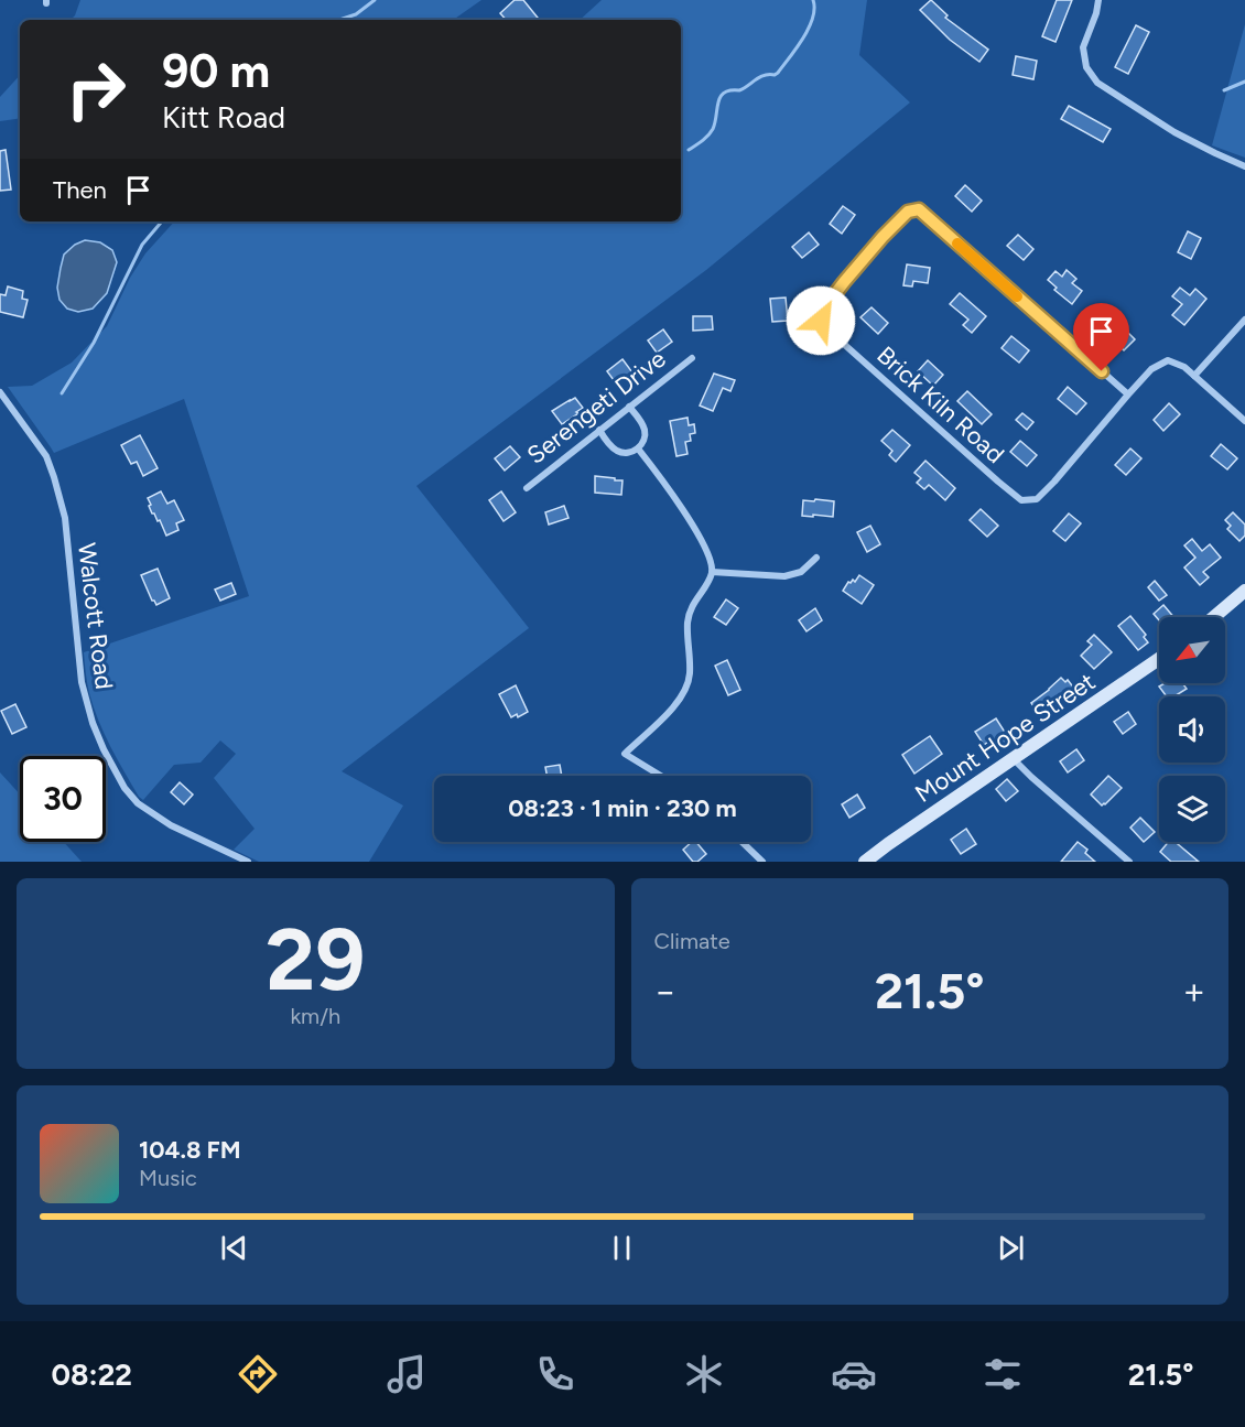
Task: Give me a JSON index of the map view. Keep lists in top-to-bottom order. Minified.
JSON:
{"streets":{"street":["Brick Kiln Road","Serengeti Drive","Walcott Road","Mount Hope Street"]},"north":"bottom left","page":{"turn":["90 m","Kitt Road"],"then":"Then","limit":"30","trip":"08:23 · 1 min · 230 m","tile":[["29","km/h"],"Climate"],"heat":["−","21.5°","+"],"song":["104.8 FM","Music"],"tabs":["08:22","21.5°"]}}
